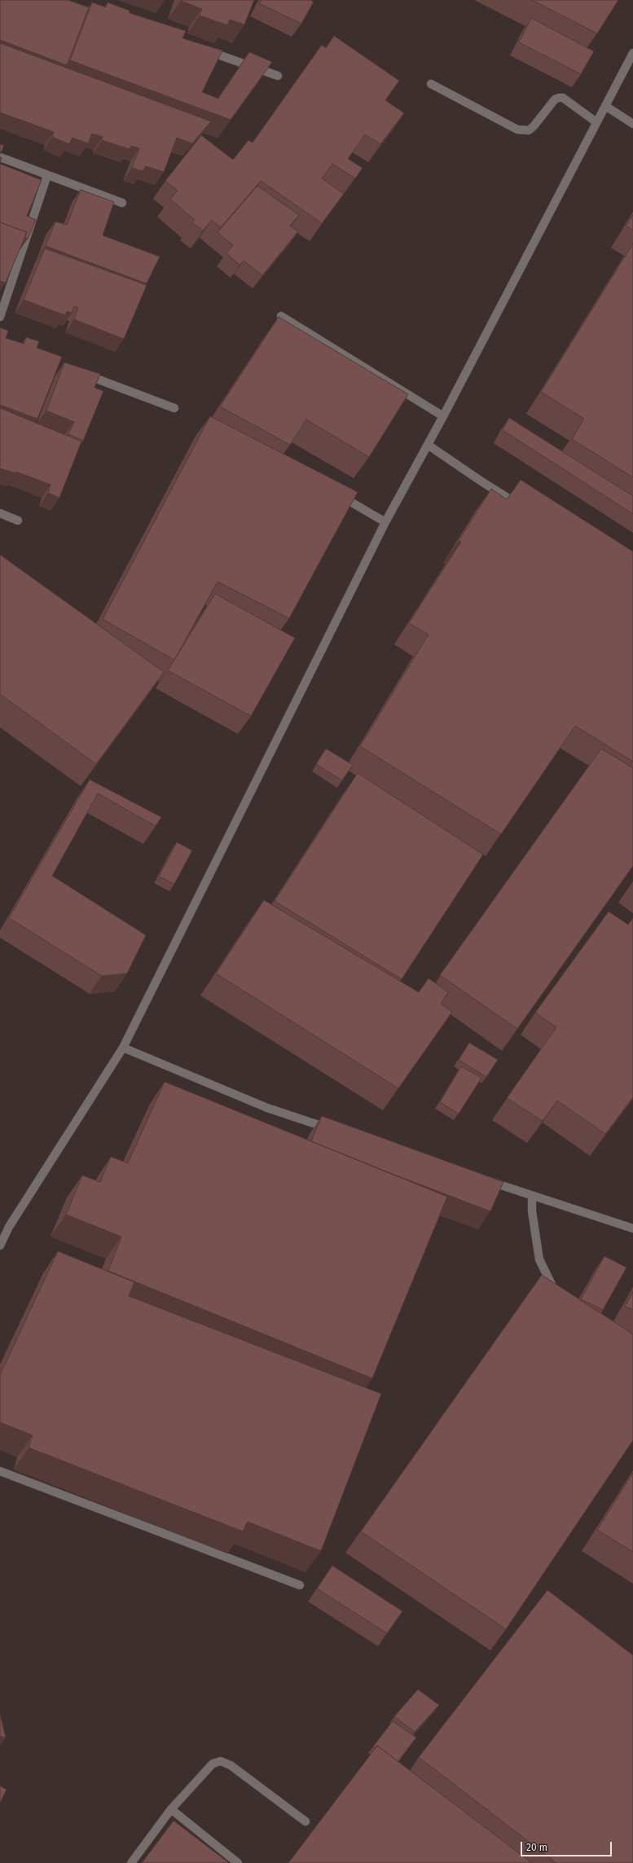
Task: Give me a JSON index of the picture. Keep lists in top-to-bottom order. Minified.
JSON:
{"scale_bar":"20 m"}
